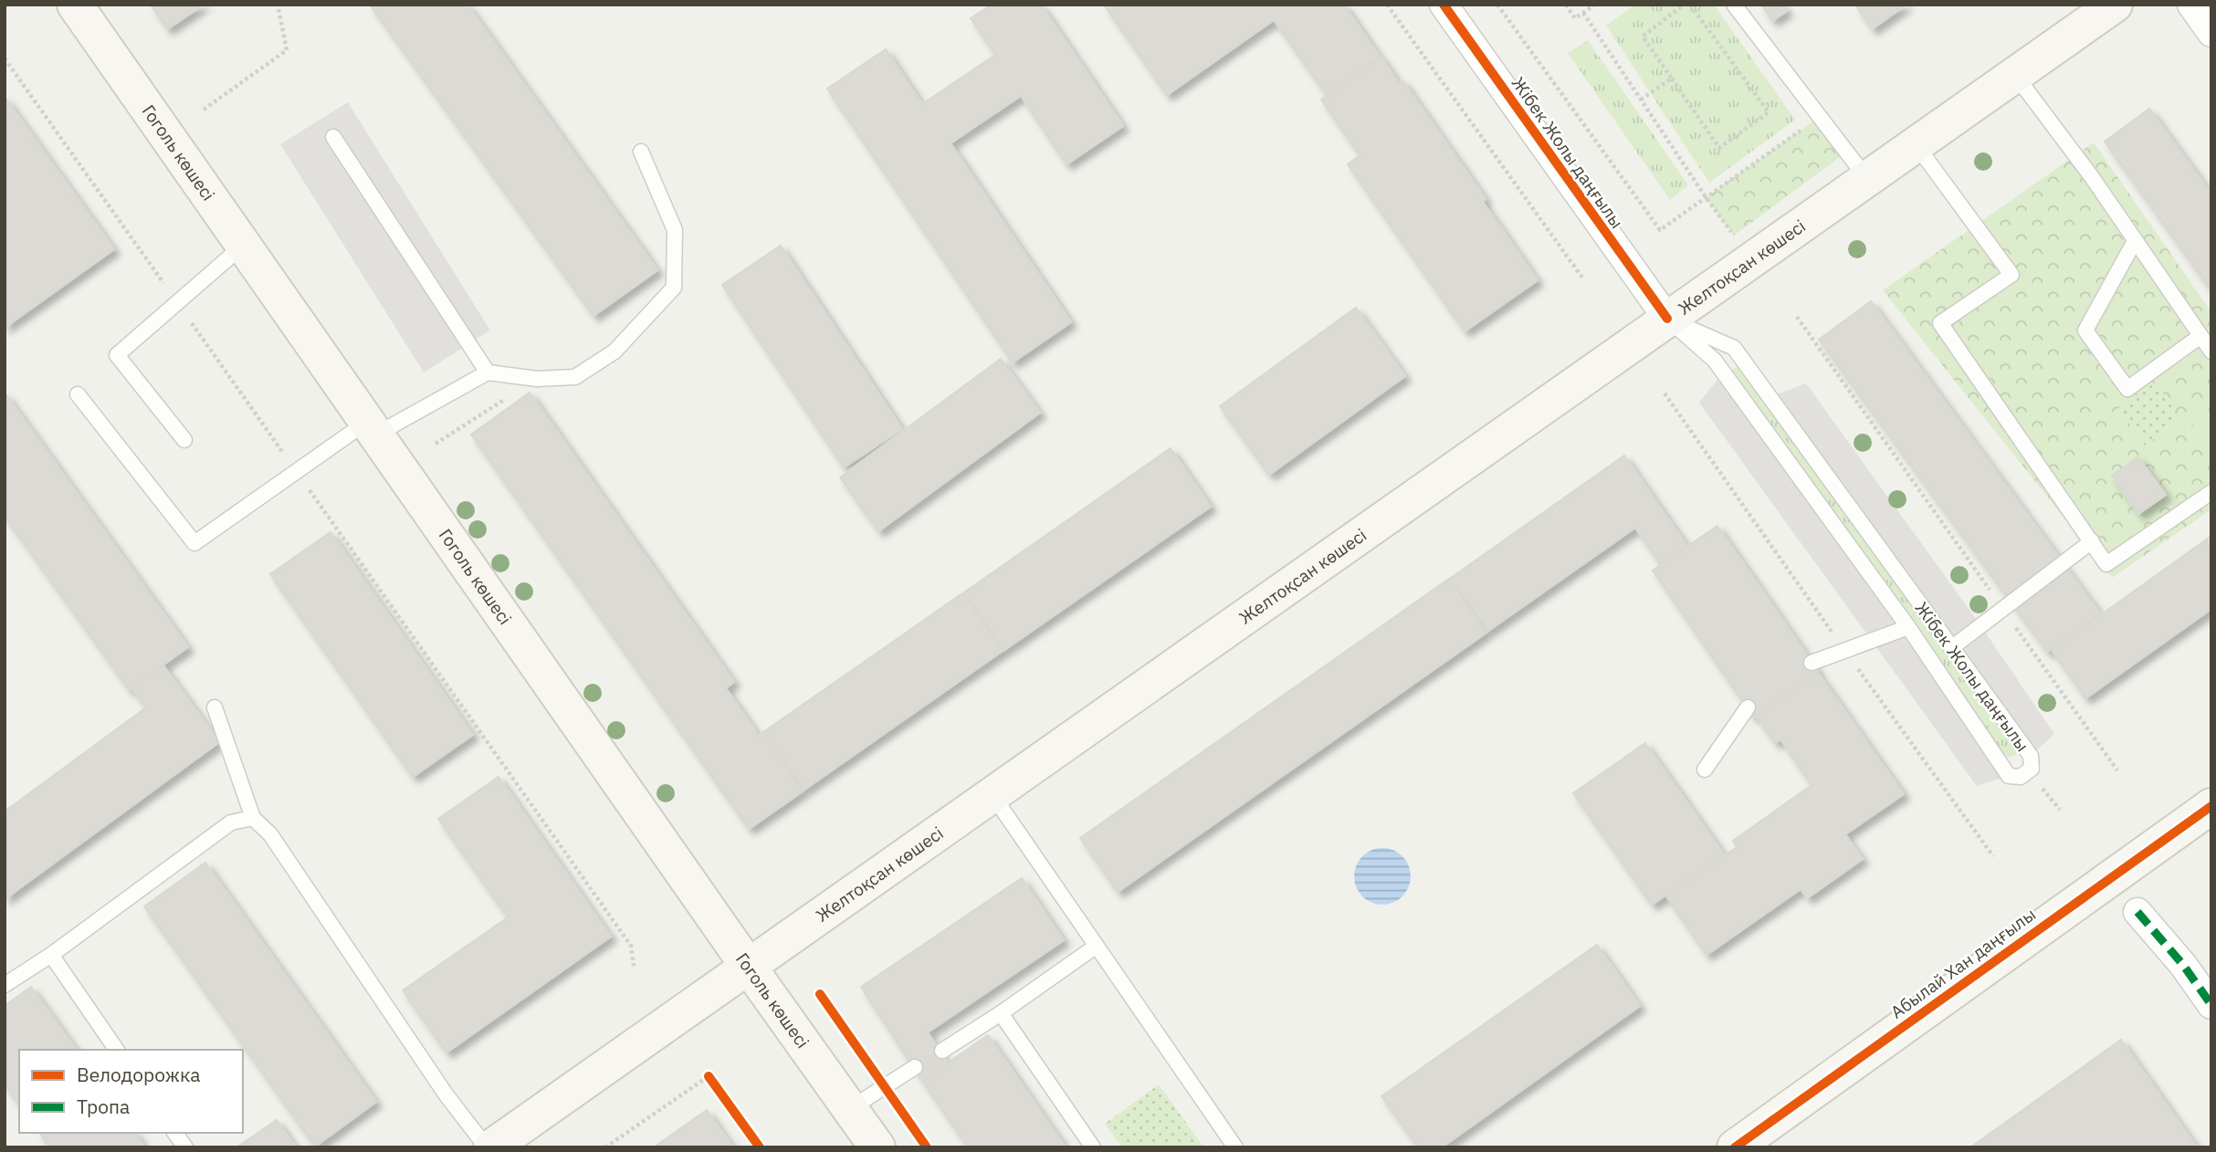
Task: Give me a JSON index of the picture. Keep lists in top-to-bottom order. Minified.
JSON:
{"streets":{"main road":["Гоголь көшесі","Желтоқсан көшесі","Абылай Хан даңғылы"],"street":["Жібек Жолы даңғылы"]},"crossings":[["Гоголь көшесі","Желтоқсан көшесі"],["Жібек Жолы даңғылы","Желтоқсан көшесі"]],"legend":["Велодорожка","Тропа"]}
